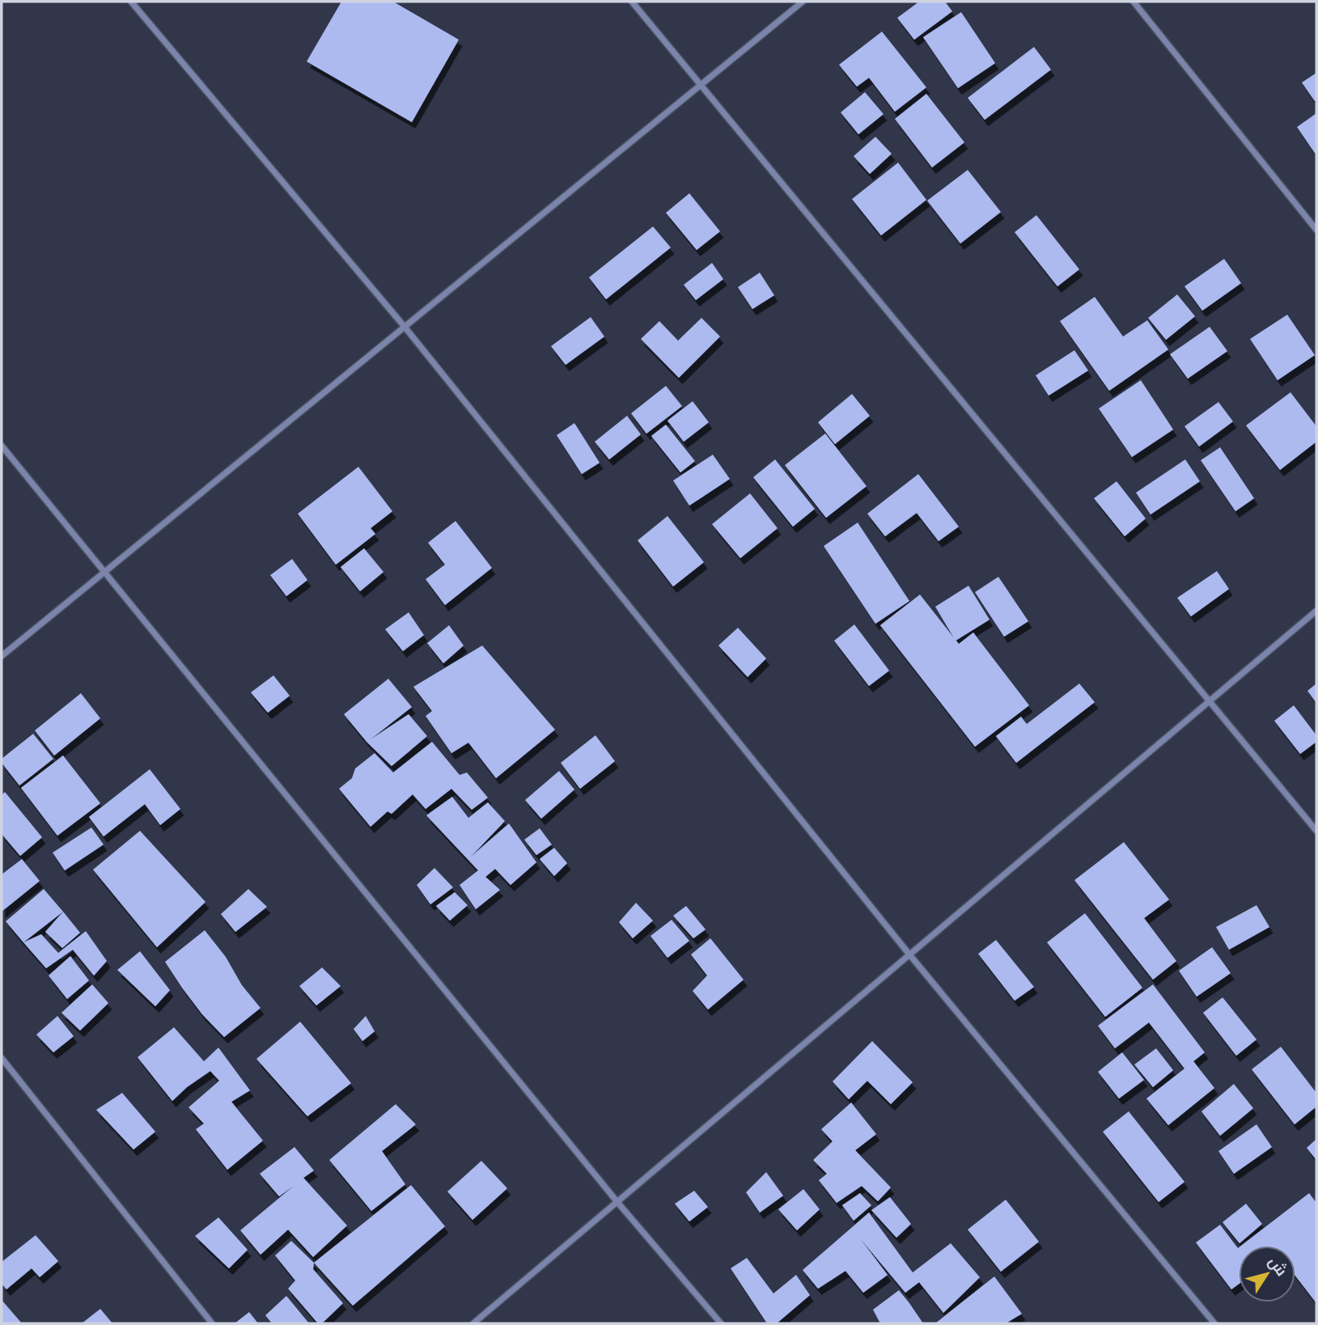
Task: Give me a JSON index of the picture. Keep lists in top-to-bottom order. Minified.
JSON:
{"north":"top right"}
